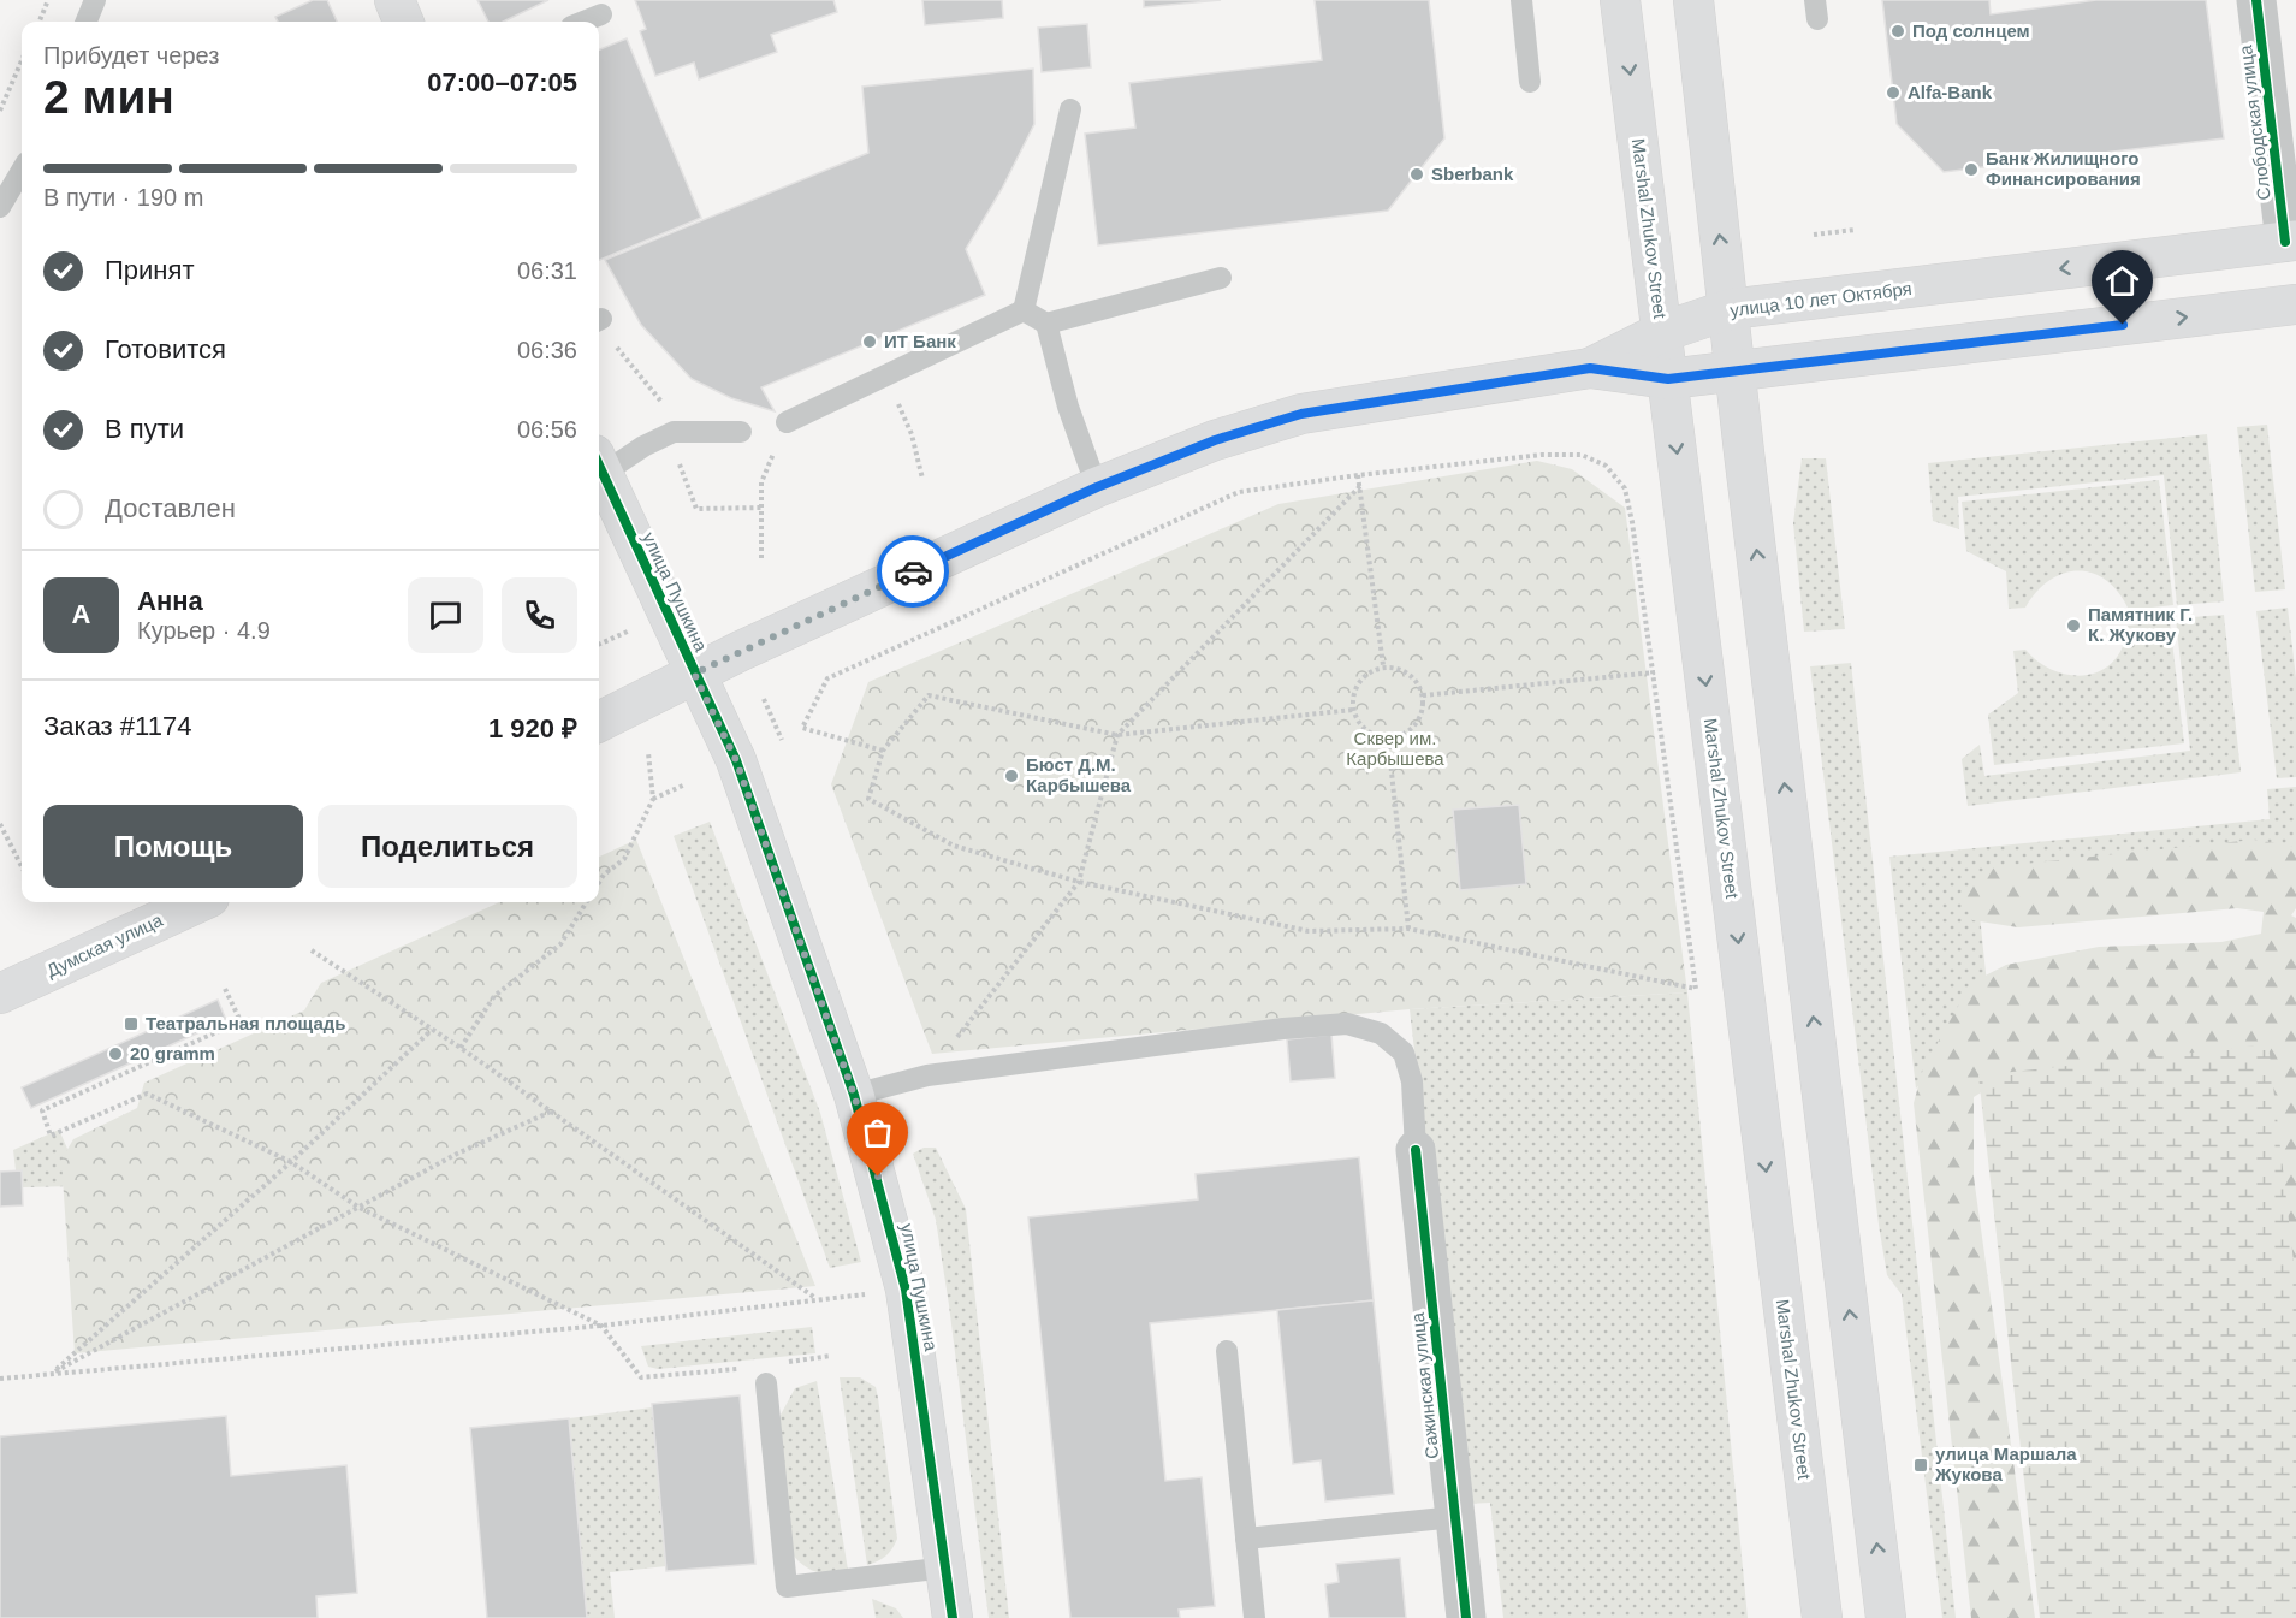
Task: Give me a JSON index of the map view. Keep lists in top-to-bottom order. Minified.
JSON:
{"streets":{"main road":["Marshal Zhukov Street","улица 10 лет Октября","улица Пушкина","Думская улица"],"street":["Слободская улица","Сажинская улица"]},"crossings":[["Слободская улица","улица 10 лет Октября"],["Marshal Zhukov Street","улица 10 лет Октября"]],"parks":["Сквер им. Карбышева"],"places":{"other":["Под солнцем","Alfa-Bank","Банк Жилищного Финансирования","Sberbank","ИТ Банк","Памятник Г. К. Жукову","Бюст Д.М. Карбышева","20 gramm"],"transit":["Театральная площадь","улица Маршала Жукова"]},"page":{"heading":["2 мин","Прибудет через","07:00–07:05"],"panel":["Анна","Курьер · 4.9","Заказ #1174","1 920 ₽"],"bar":"В пути · 190 m","list":[["Принят","06:31"],["Готовится","06:36"],["В пути","06:56"],"Доставлен"],"round":"А","buttons":["Помощь","Поделиться"]}}
